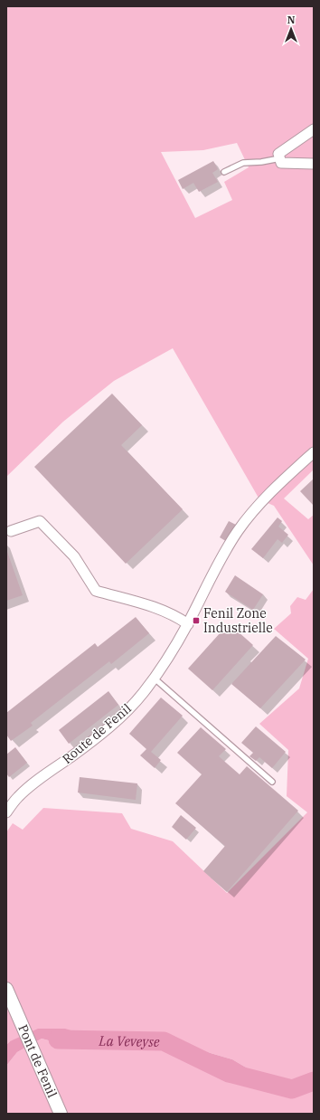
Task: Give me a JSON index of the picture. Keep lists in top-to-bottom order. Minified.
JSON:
{"streets":{"street":["Route de Fenil","Pont de Fenil"]},"water":["La Veveyse"],"places":{"transit":["Fenil Zone Industrielle"]},"north":"top"}
